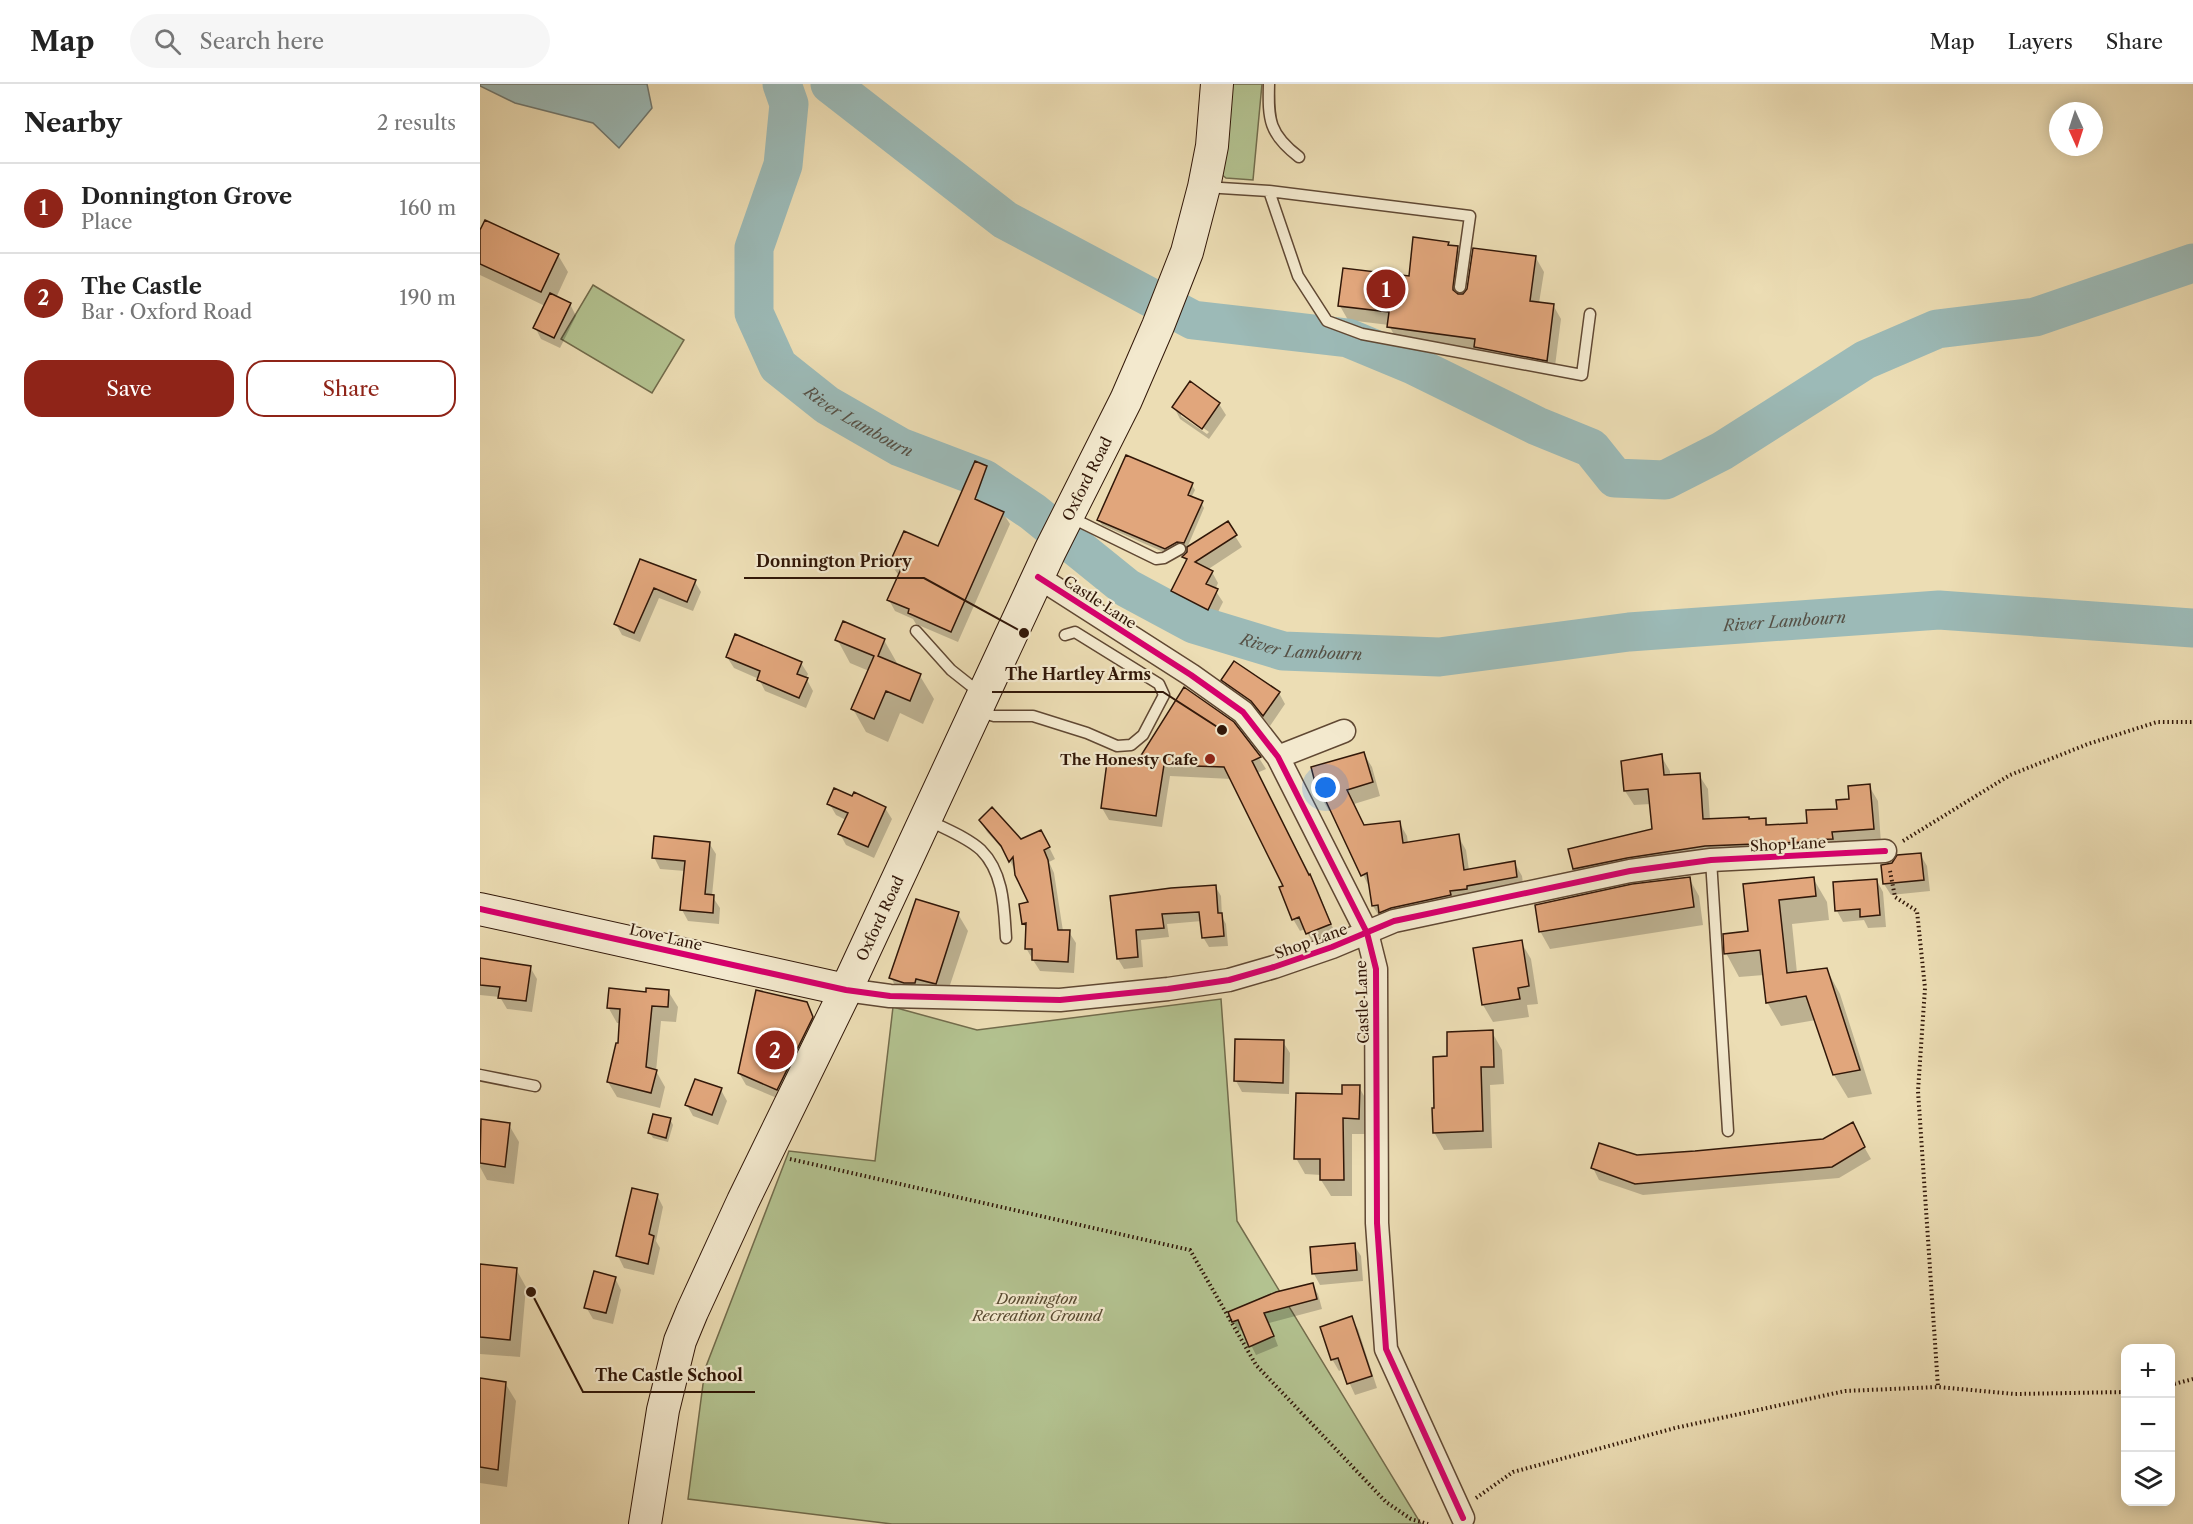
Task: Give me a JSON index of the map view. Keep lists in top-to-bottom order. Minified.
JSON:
{"streets":{"main road":["Oxford Road","Love Lane"],"street":["Castle Lane","Shop Lane"]},"crossings":[["Oxford Road","Castle Lane"],["Oxford Road","Shop Lane"],["Oxford Road","Love Lane"],["Castle Lane","Shop Lane"],["Shop Lane","Love Lane"]],"water":["River Lambourn"],"parks":["Donnington Recreation Ground"],"places":["Donnington Priory","The Hartley Arms","The Honesty Cafe","The Castle School"],"north":"bottom","page":{"header":"Map","search":"Search here","nav":["Map","Layers","Share"],"heading":["Nearby","2 results"],"list":[{"mark":"1","name":"Donnington Grove","note":"Place","value":"160 m"},{"mark":"2","name":"The Castle","note":"Bar · Oxford Road","value":"190 m"}],"pins":["1","2"],"buttons":["Save","Share"],"map_buttons":["+","−"]}}
